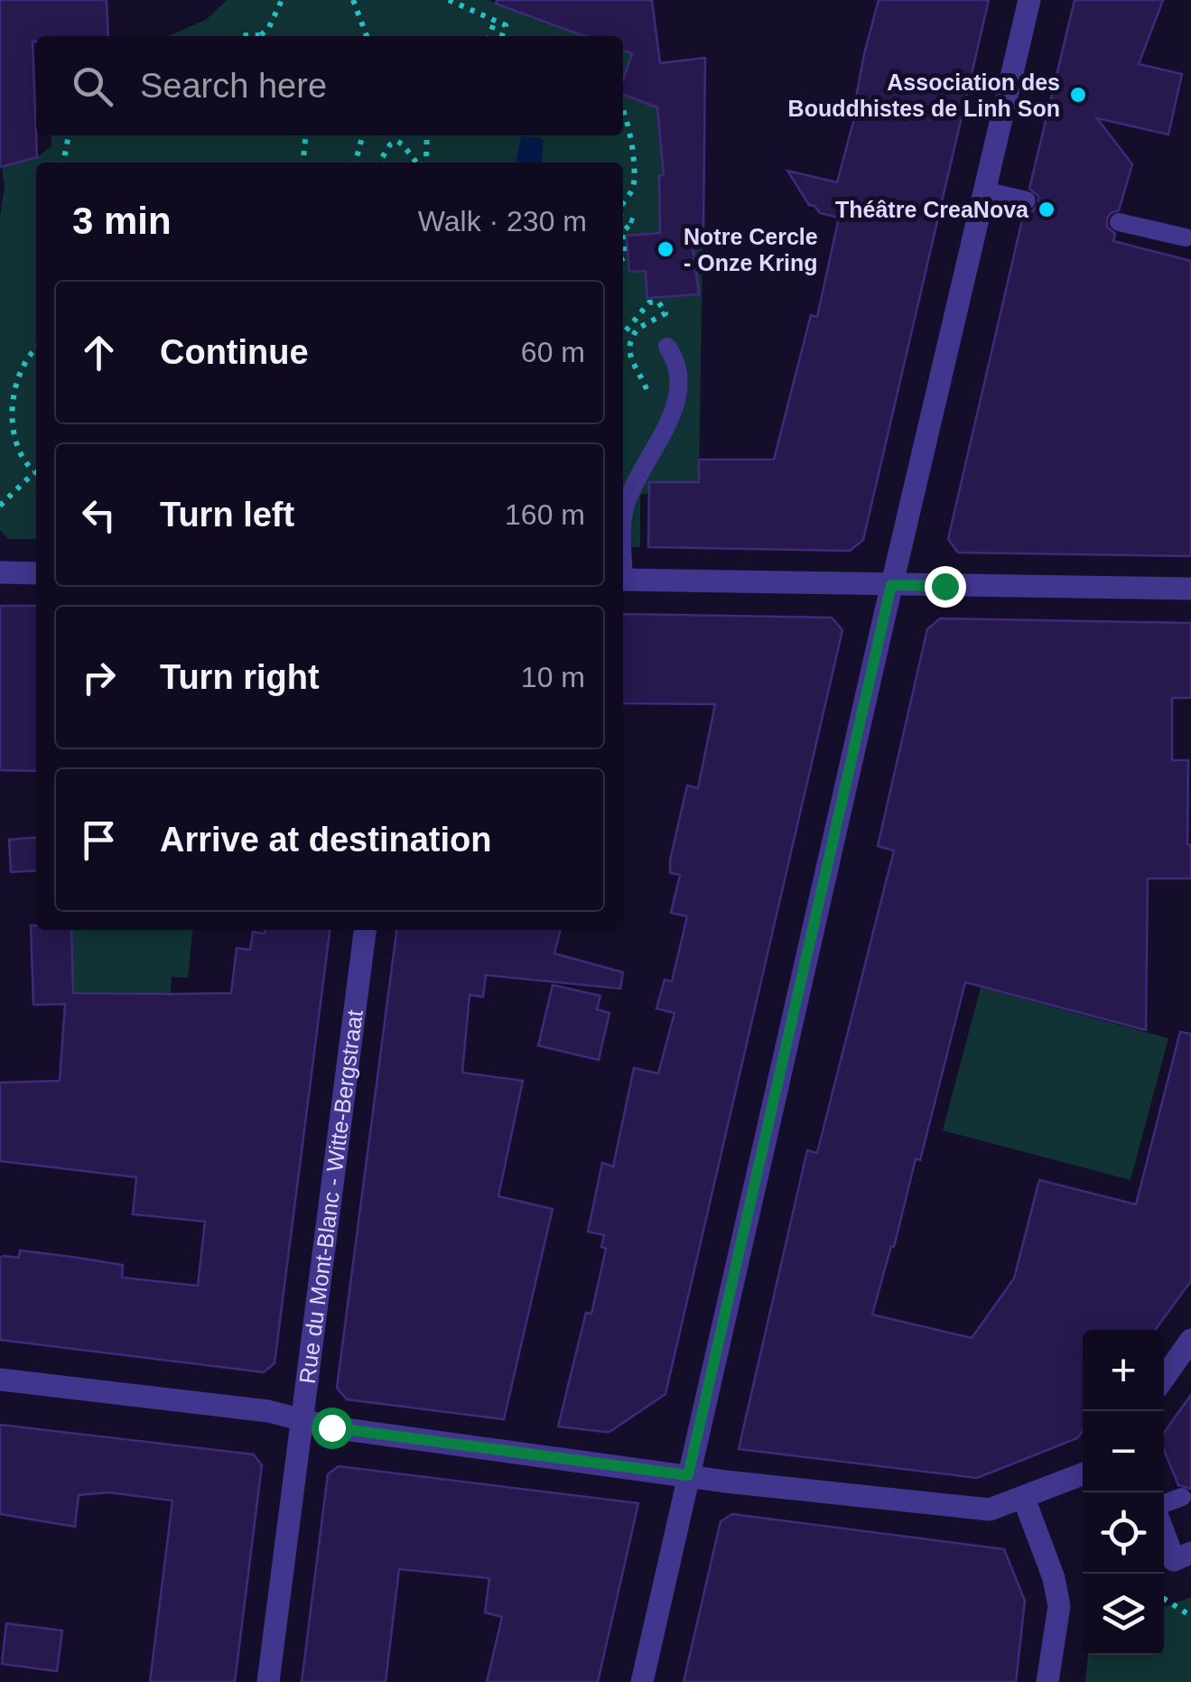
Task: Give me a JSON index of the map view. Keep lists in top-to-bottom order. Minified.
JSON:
{"streets":{"street":["Rue du Mont-Blanc - Witte-Bergstraat"]},"places":["Association des Bouddhistes de Linh Son","Théâtre CreaNova","Notre Cercle - Onze Kring"],"page":{"search":"Search here","heading":["3 min","Walk · 230 m"],"list":[["Continue","60 m"],["Turn left","160 m"],["Turn right","10 m"],"Arrive at destination"],"map_buttons":["+","−"]}}
